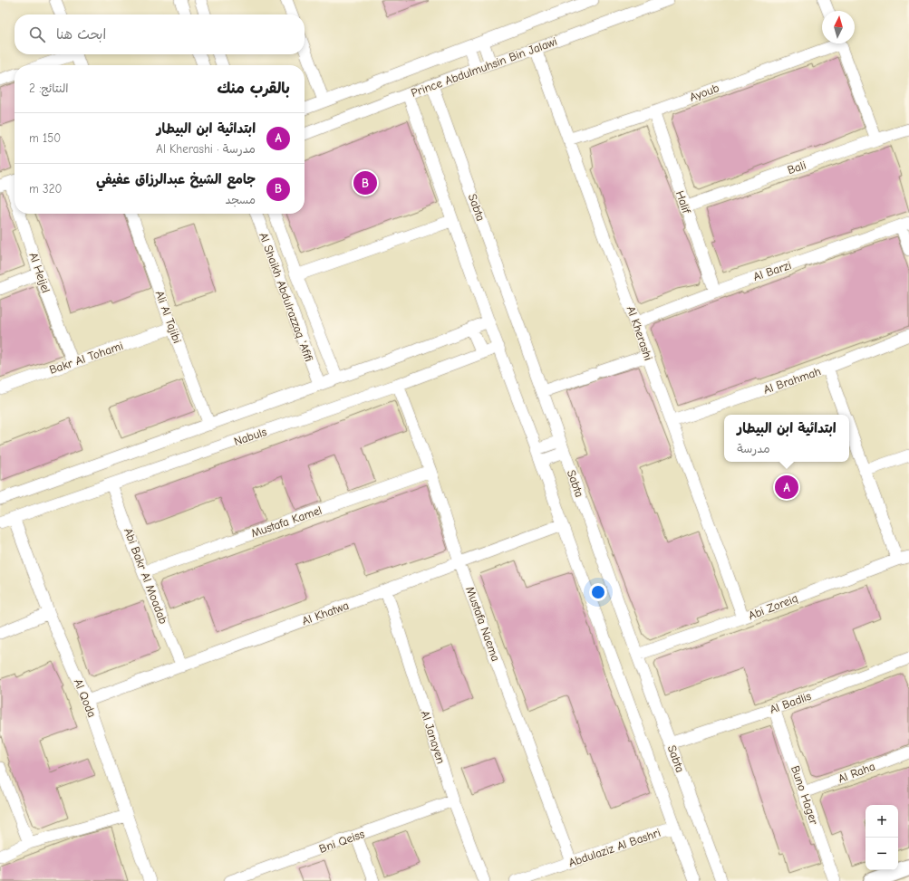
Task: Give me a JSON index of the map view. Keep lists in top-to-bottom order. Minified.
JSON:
{"streets":{"street":["Prince Abdulmuhsin Bin Jalawi","Ayoub","Bali","Halif","Sabta","Al Barzi","Al Heijel","Al Shaikh Abdulrazzaq 'Afifi","Ali Al Tajibi","Al Kherashi","Bakr Al Tohami","Al Brahmah","Nabuls","Mustafa Kamel","Abi Bakr Al Moadab","Abi Zoreiq","Al Khatwa","Mustafa Naema","Al Qoda","Al Badlis","Al Janayen","Al Raha","Buno Hager","Bni Qeiss","Abdulaziz Al Bashri"]},"crossings":[["Prince Abdulmuhsin Bin Jalawi","Sabta"],["Prince Abdulmuhsin Bin Jalawi","Al Kherashi"],["Ayoub","Halif"],["Ayoub","Al Kherashi"],["Bali","Halif"],["Halif","Al Barzi"],["Sabta","Abi Zoreiq"],["Sabta","Al Badlis"],["Al Barzi","Al Kherashi"],["Al Heijel","Bakr Al Tohami"],["Ali Al Tajibi","Bakr Al Tohami"],["Al Kherashi","Al Brahmah"],["Al Kherashi","Abi Zoreiq"],["Nabuls","Abi Bakr Al Moadab"],["Nabuls","Mustafa Naema"],["Nabuls","Al Qoda"],["Mustafa Kamel","Abi Bakr Al Moadab"],["Mustafa Kamel","Mustafa Naema"],["Abi Bakr Al Moadab","Al Khatwa"],["Al Khatwa","Mustafa Naema"],["Al Khatwa","Al Qoda"],["Al Khatwa","Al Janayen"],["Mustafa Naema","Abdulaziz Al Bashri"],["Al Badlis","Buno Hager"],["Al Janayen","Bni Qeiss"],["Al Raha","Buno Hager"]],"north":"top","page":{"search":"ابحث هنا","heading":["بالقرب منك","النتائج: 2"],"list":[{"mark":"A","name":"ابتدائية ابن البيطار","note":"مدرسة · Al Kherashi","value":"150 m"},{"mark":"B","name":"جامع الشيخ عبدالرزاق عفيفي","note":"مسجد","value":"320 m"}],"pins":["B","A"],"popup":["ابتدائية ابن البيطار","مدرسة"],"map_buttons":["+","−"]}}
